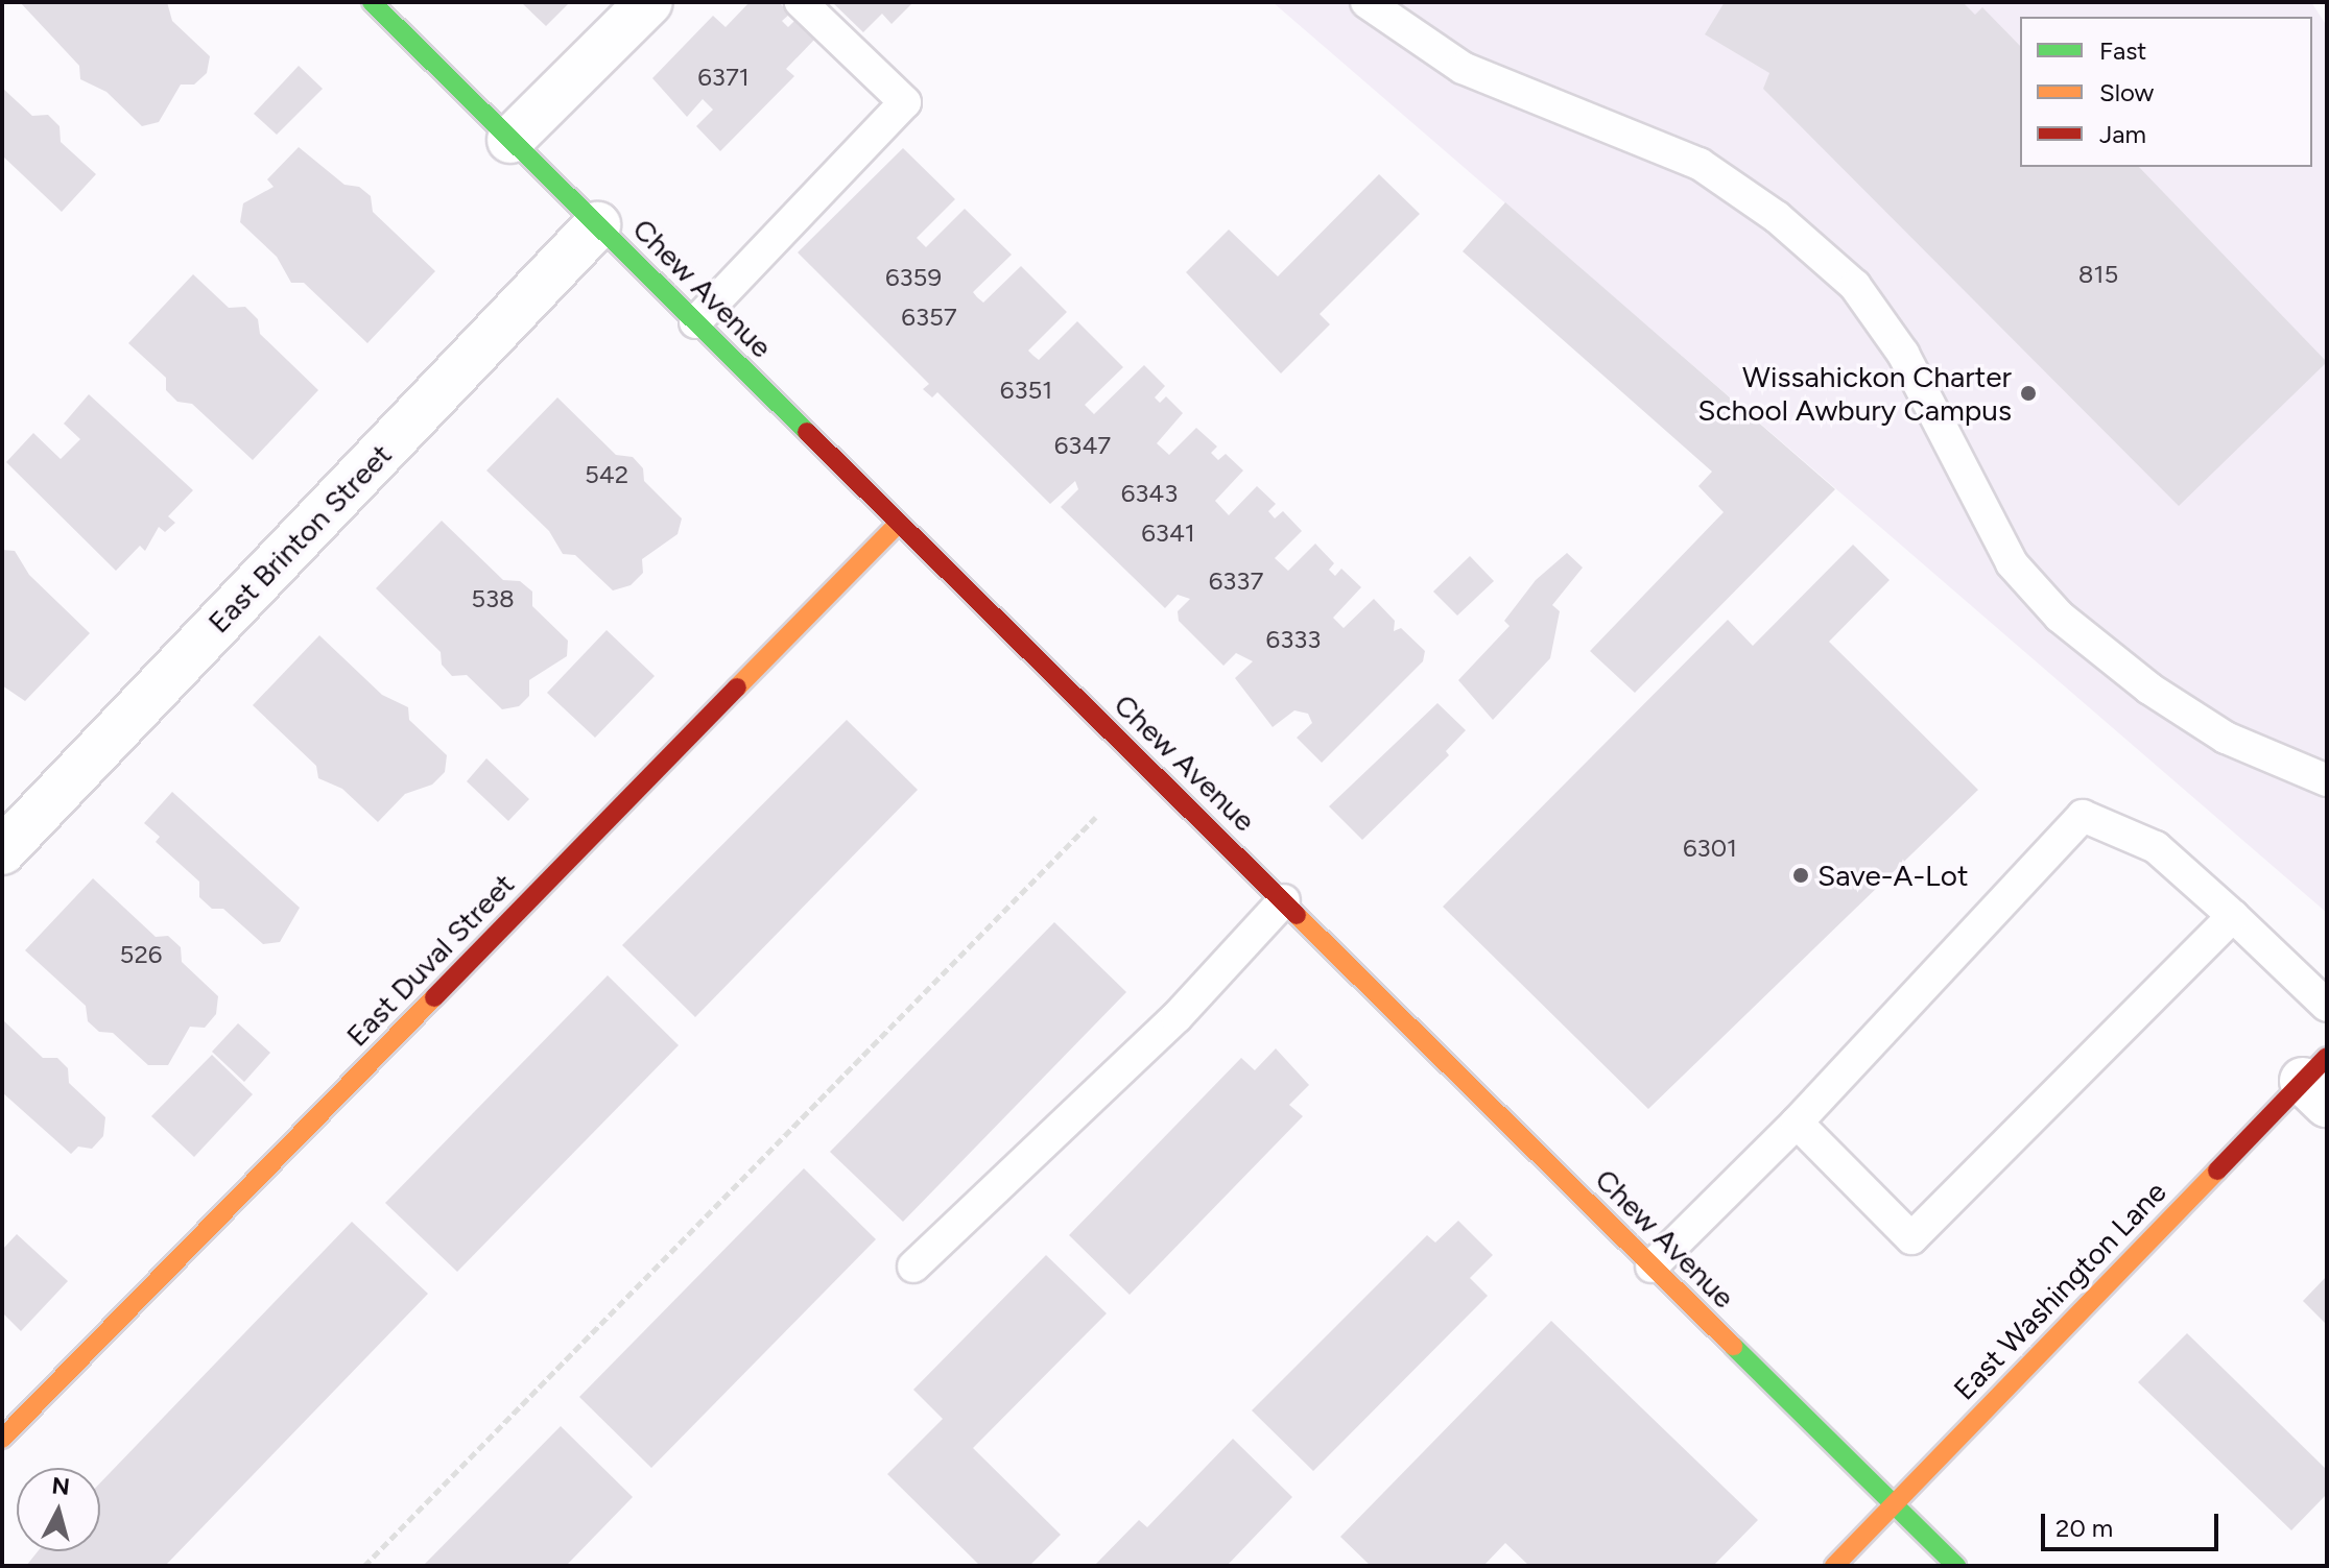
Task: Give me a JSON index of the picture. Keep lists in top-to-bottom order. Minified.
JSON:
{"streets":{"street":["Chew Avenue","East Brinton Street","East Duval Street","East Washington Lane"]},"crossings":[["Chew Avenue","East Brinton Street"],["Chew Avenue","East Duval Street"],["Chew Avenue","East Washington Lane"]],"places":["Wissahickon Charter School Awbury Campus","Save-A-Lot"],"house_numbers":["6371","815","6359","6357","6351","6347","542","6343","6341","6337","538","6333","6301","526"],"legend":["Fast","Slow","Jam"],"scale_bar":"20 m","north":"top"}
